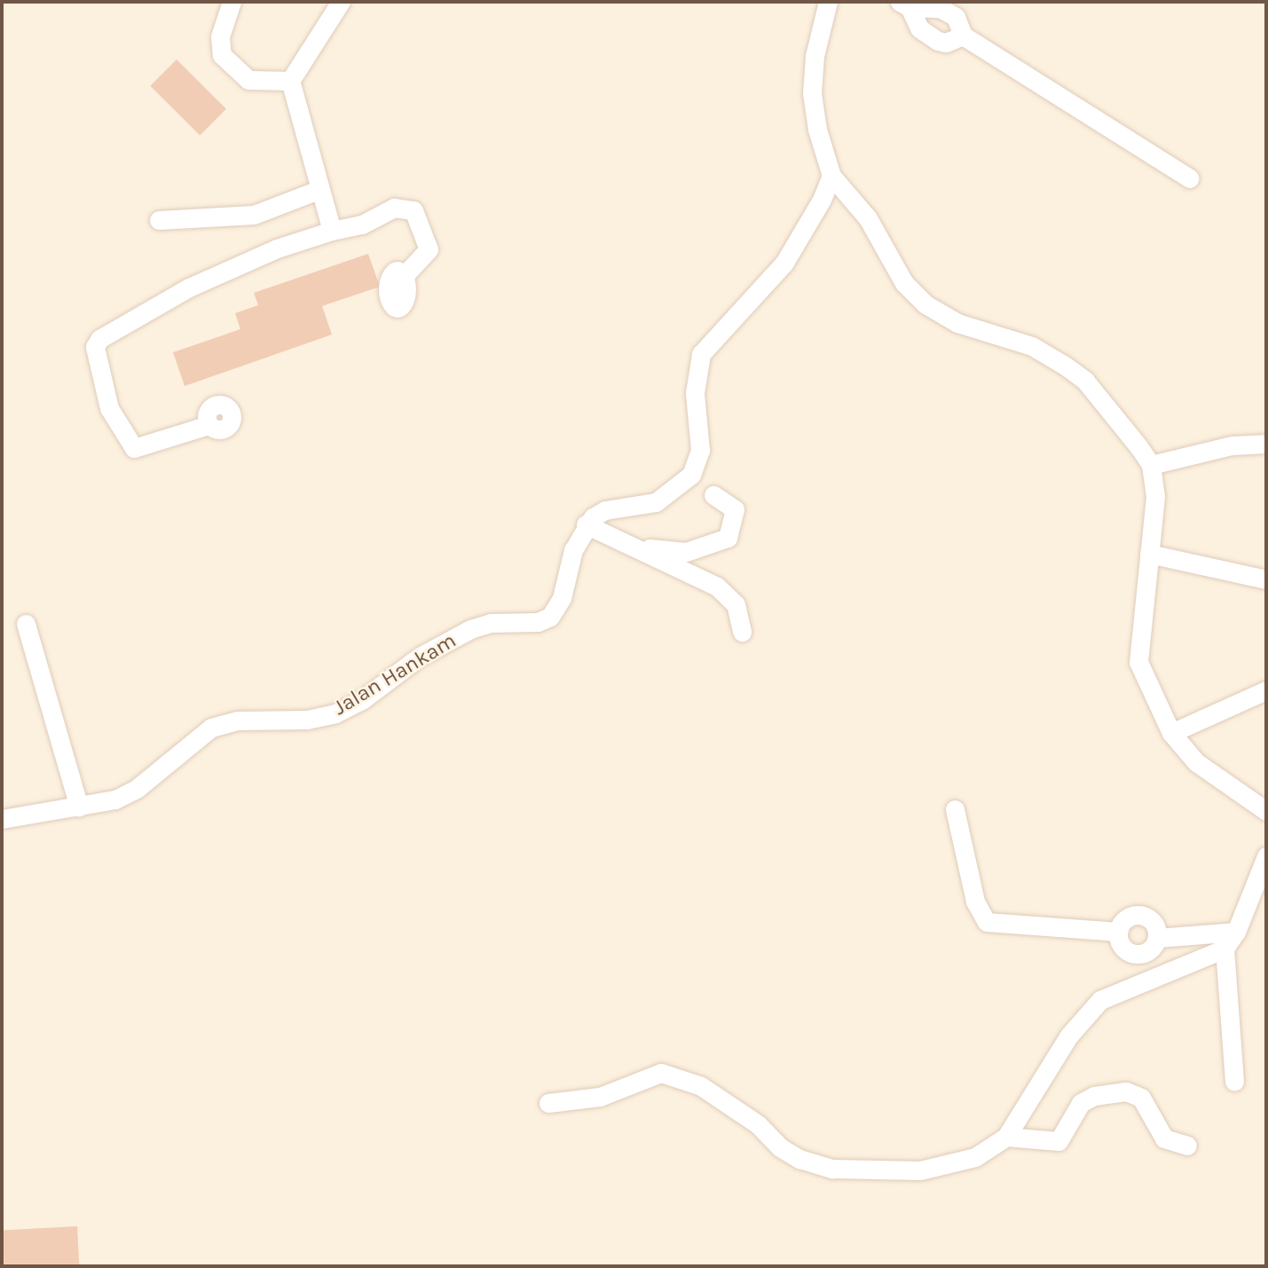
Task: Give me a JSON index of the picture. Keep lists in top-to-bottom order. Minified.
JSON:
{"streets":{"street":["Jalan Hankam"]}}
